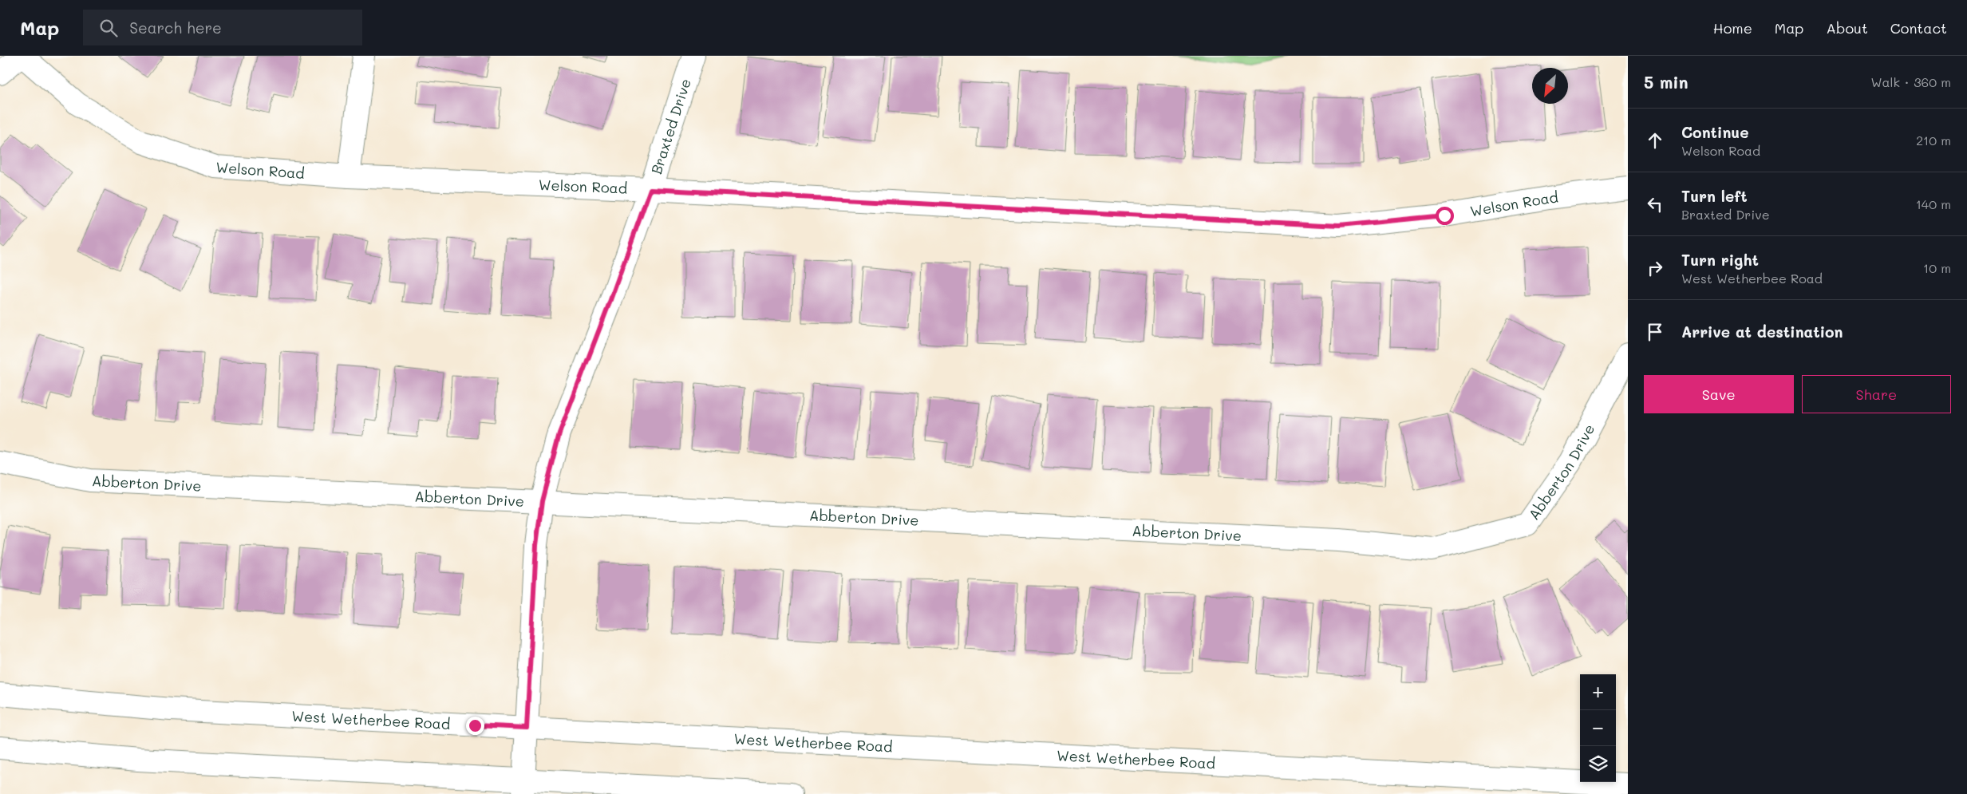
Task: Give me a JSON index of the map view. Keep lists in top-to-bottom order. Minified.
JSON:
{"streets":{"street":["Braxted Drive","Welson Road","Abberton Drive","West Wetherbee Road"]},"crossings":[["Braxted Drive","Welson Road"],["Braxted Drive","Abberton Drive"],["Braxted Drive","West Wetherbee Road"]],"north":"bottom left","page":{"header":"Map","search":"Search here","nav":["Home","Map","About","Contact"],"heading":["5 min","Walk · 360 m"],"list":[["Continue","Welson Road","210 m"],["Turn left","Braxted Drive","140 m"],["Turn right","West Wetherbee Road","10 m"],"Arrive at destination"],"buttons":["Save","Share"],"map_buttons":["+","−"]}}
